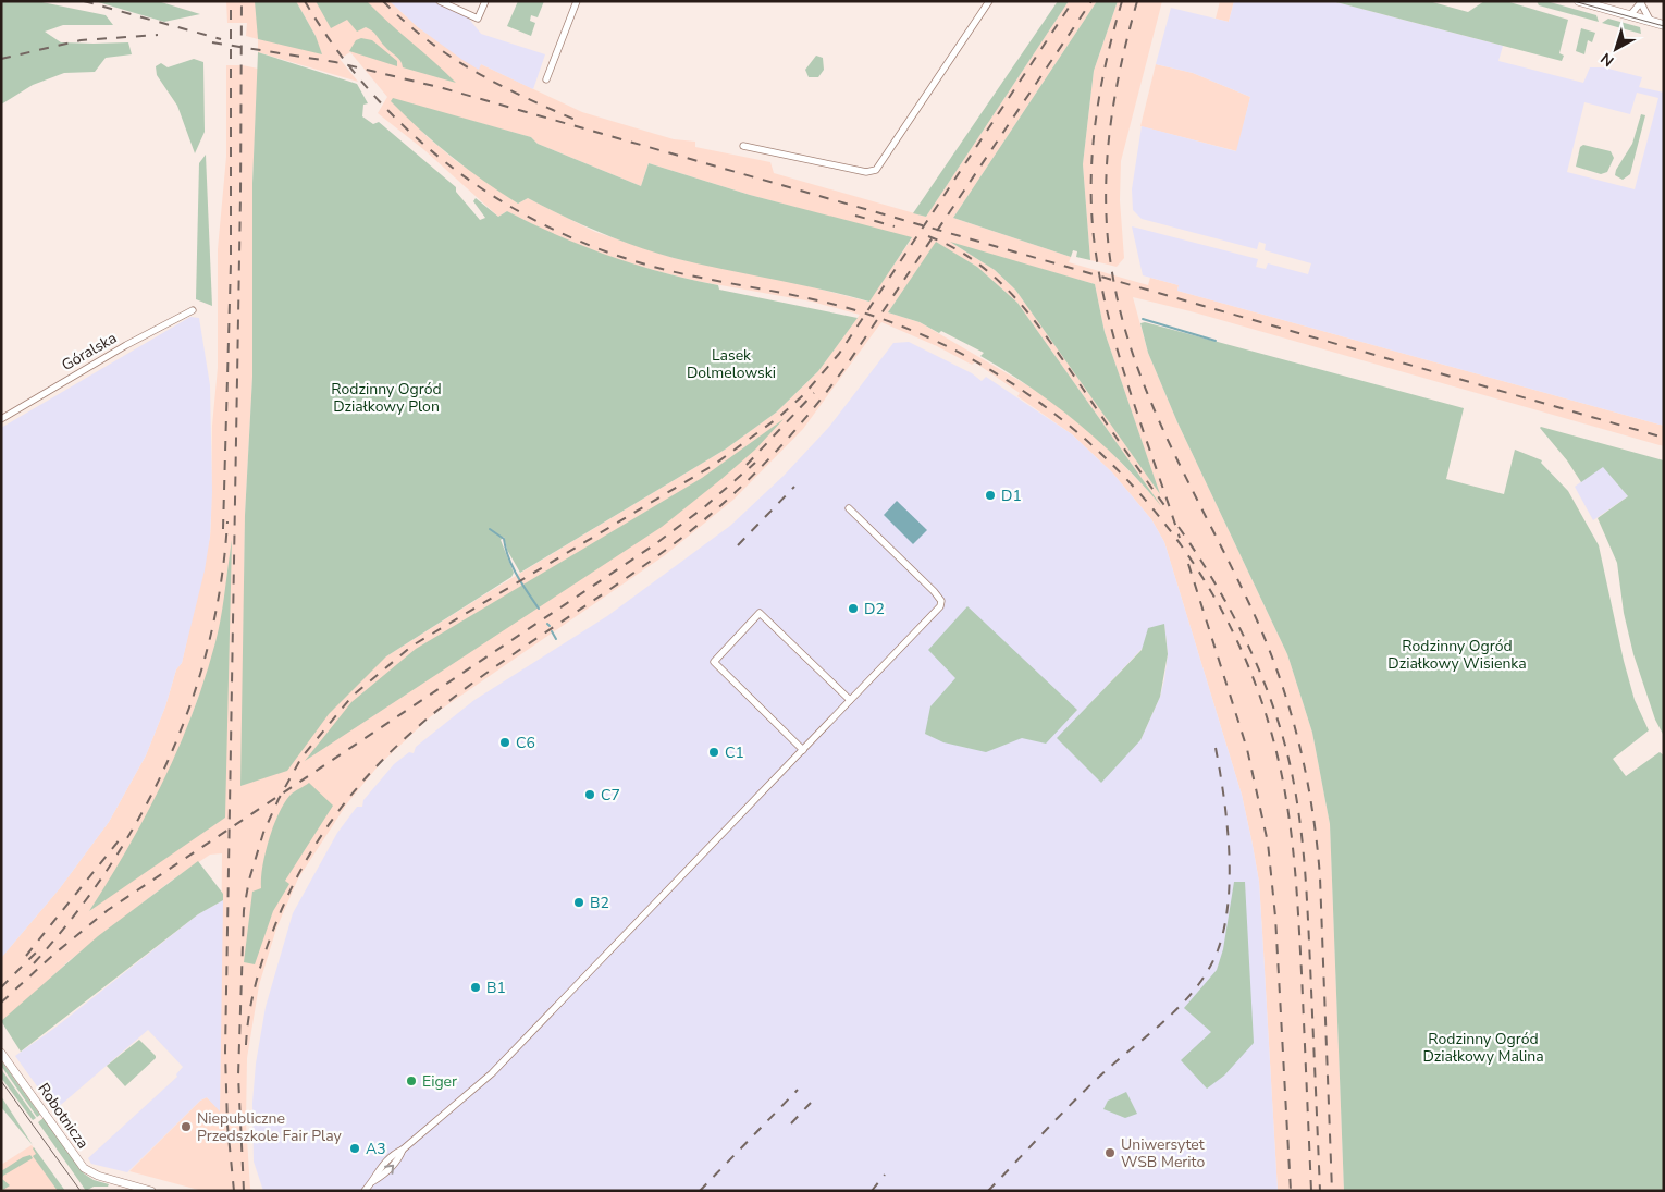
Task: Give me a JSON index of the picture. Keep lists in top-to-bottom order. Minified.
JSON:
{"streets":{"street":["Góralska","Robotnicza"]},"parks":["Lasek Dolmelowski","Rodzinny Ogród Działkowy Plon","Rodzinny Ogród Działkowy Wisienka","Rodzinny Ogród Działkowy Malina"],"places":["D1","D2","C6","C1","C7","B2","B1","Eiger","Niepubliczne Przedszkole Fair Play","A3","Uniwersytet WSB Merito"],"north":"bottom left"}
